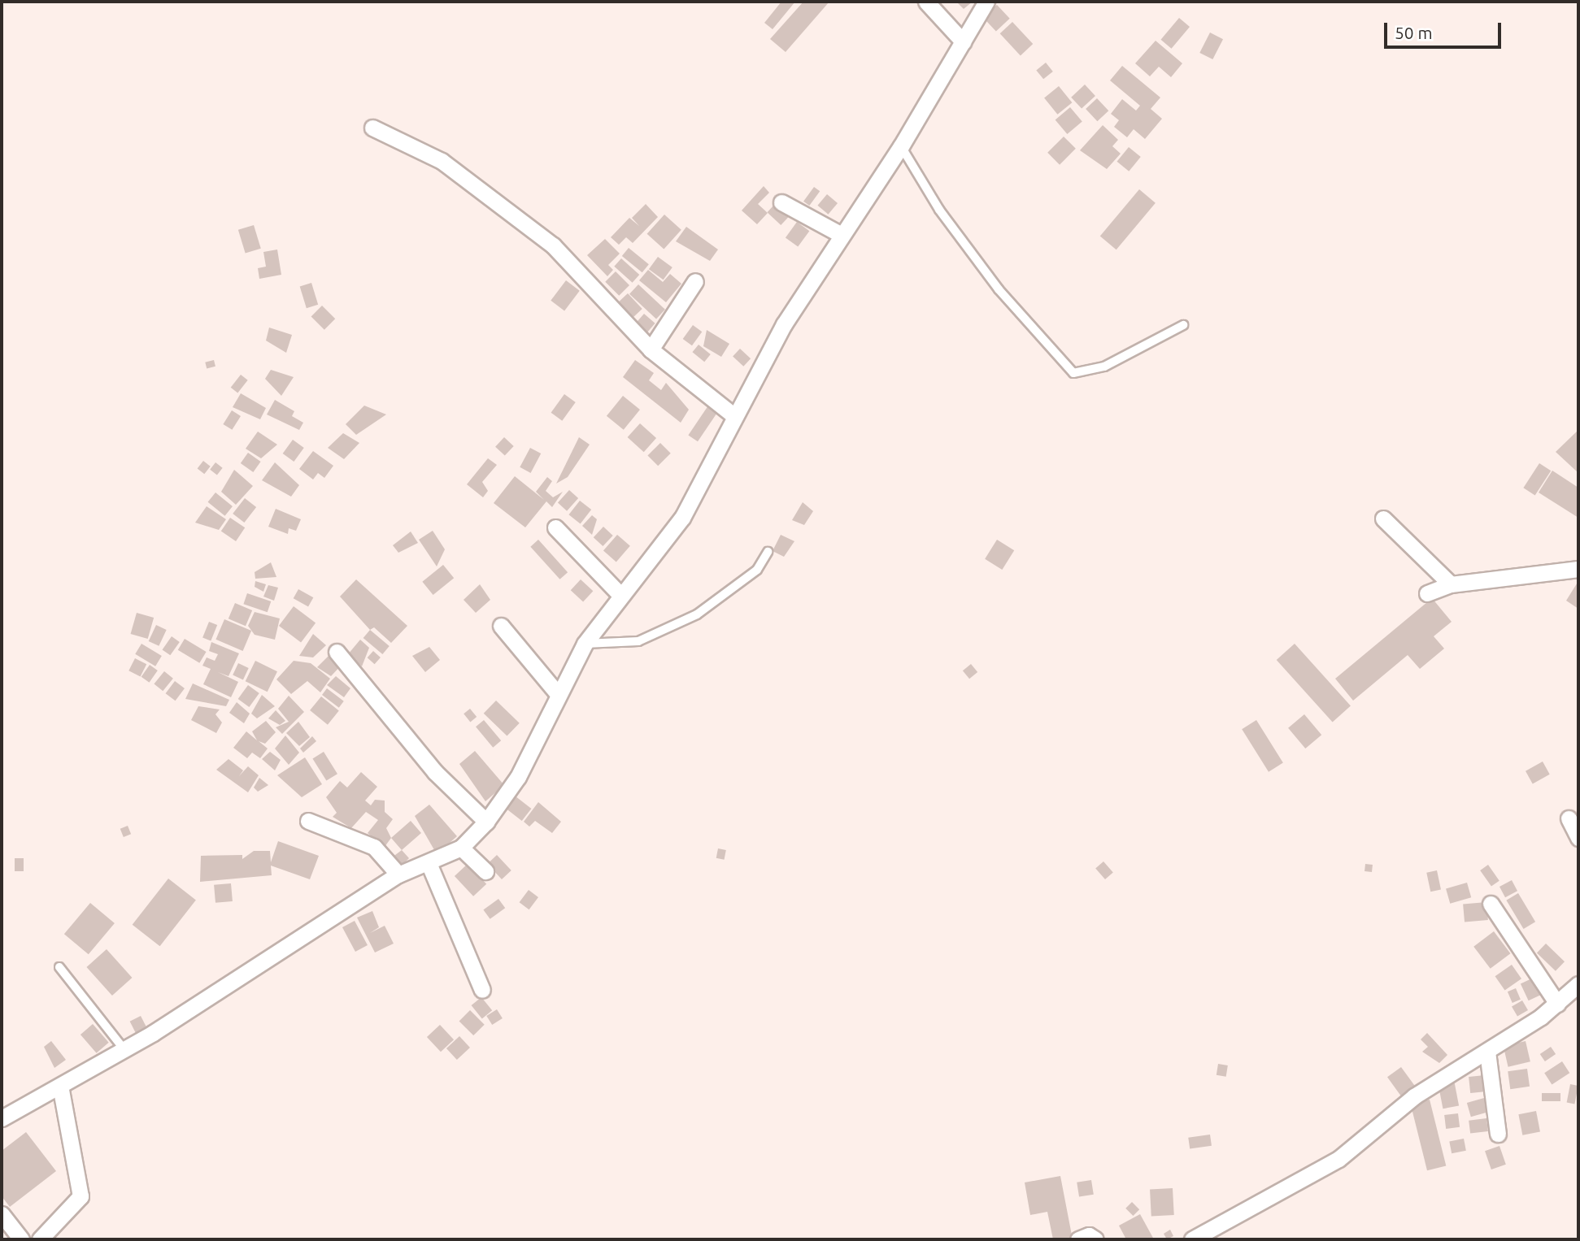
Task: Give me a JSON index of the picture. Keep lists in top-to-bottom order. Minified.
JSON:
{"scale_bar":"50 m"}
